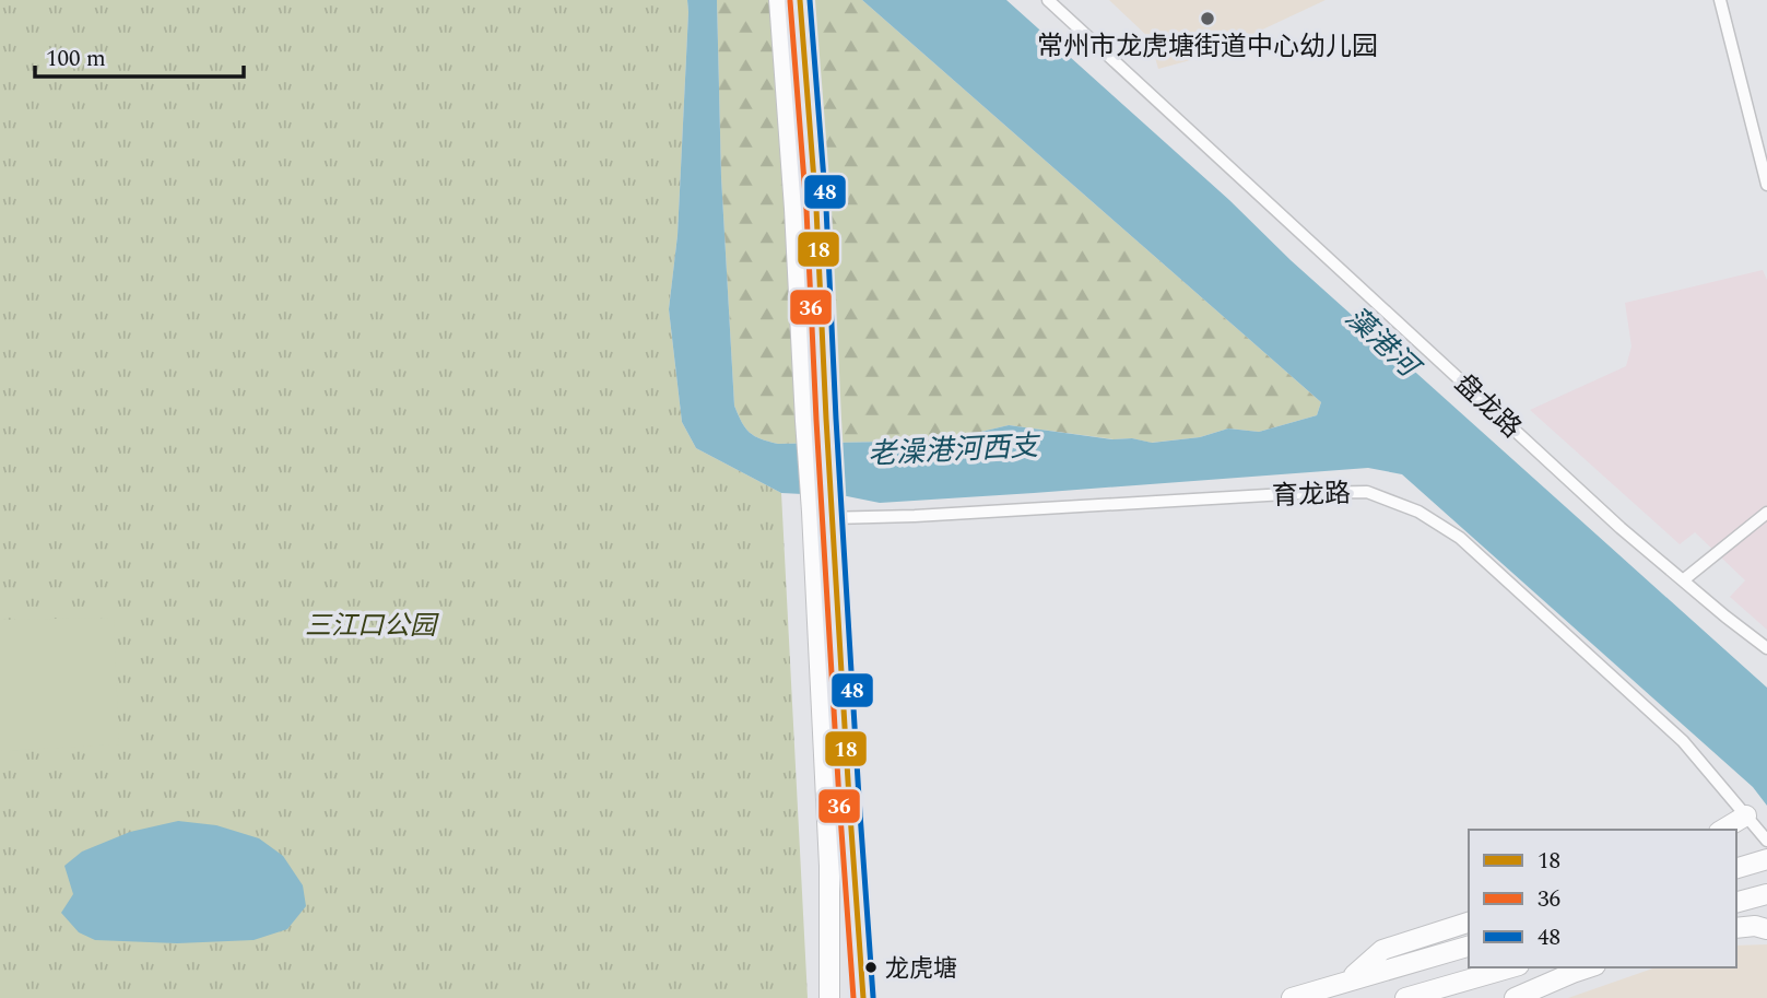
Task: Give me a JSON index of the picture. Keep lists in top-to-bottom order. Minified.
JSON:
{"streets":{"street":["盘龙路","育龙路"]},"water":["藻港河","老澡港河西支"],"parks":["三江口公园"],"places":["常州市龙虎塘街道中心幼儿园","龙虎塘"],"lines":["transit line 18","transit line 48","transit line 36"],"legend":["18","36","48"],"scale_bar":"100 m"}
